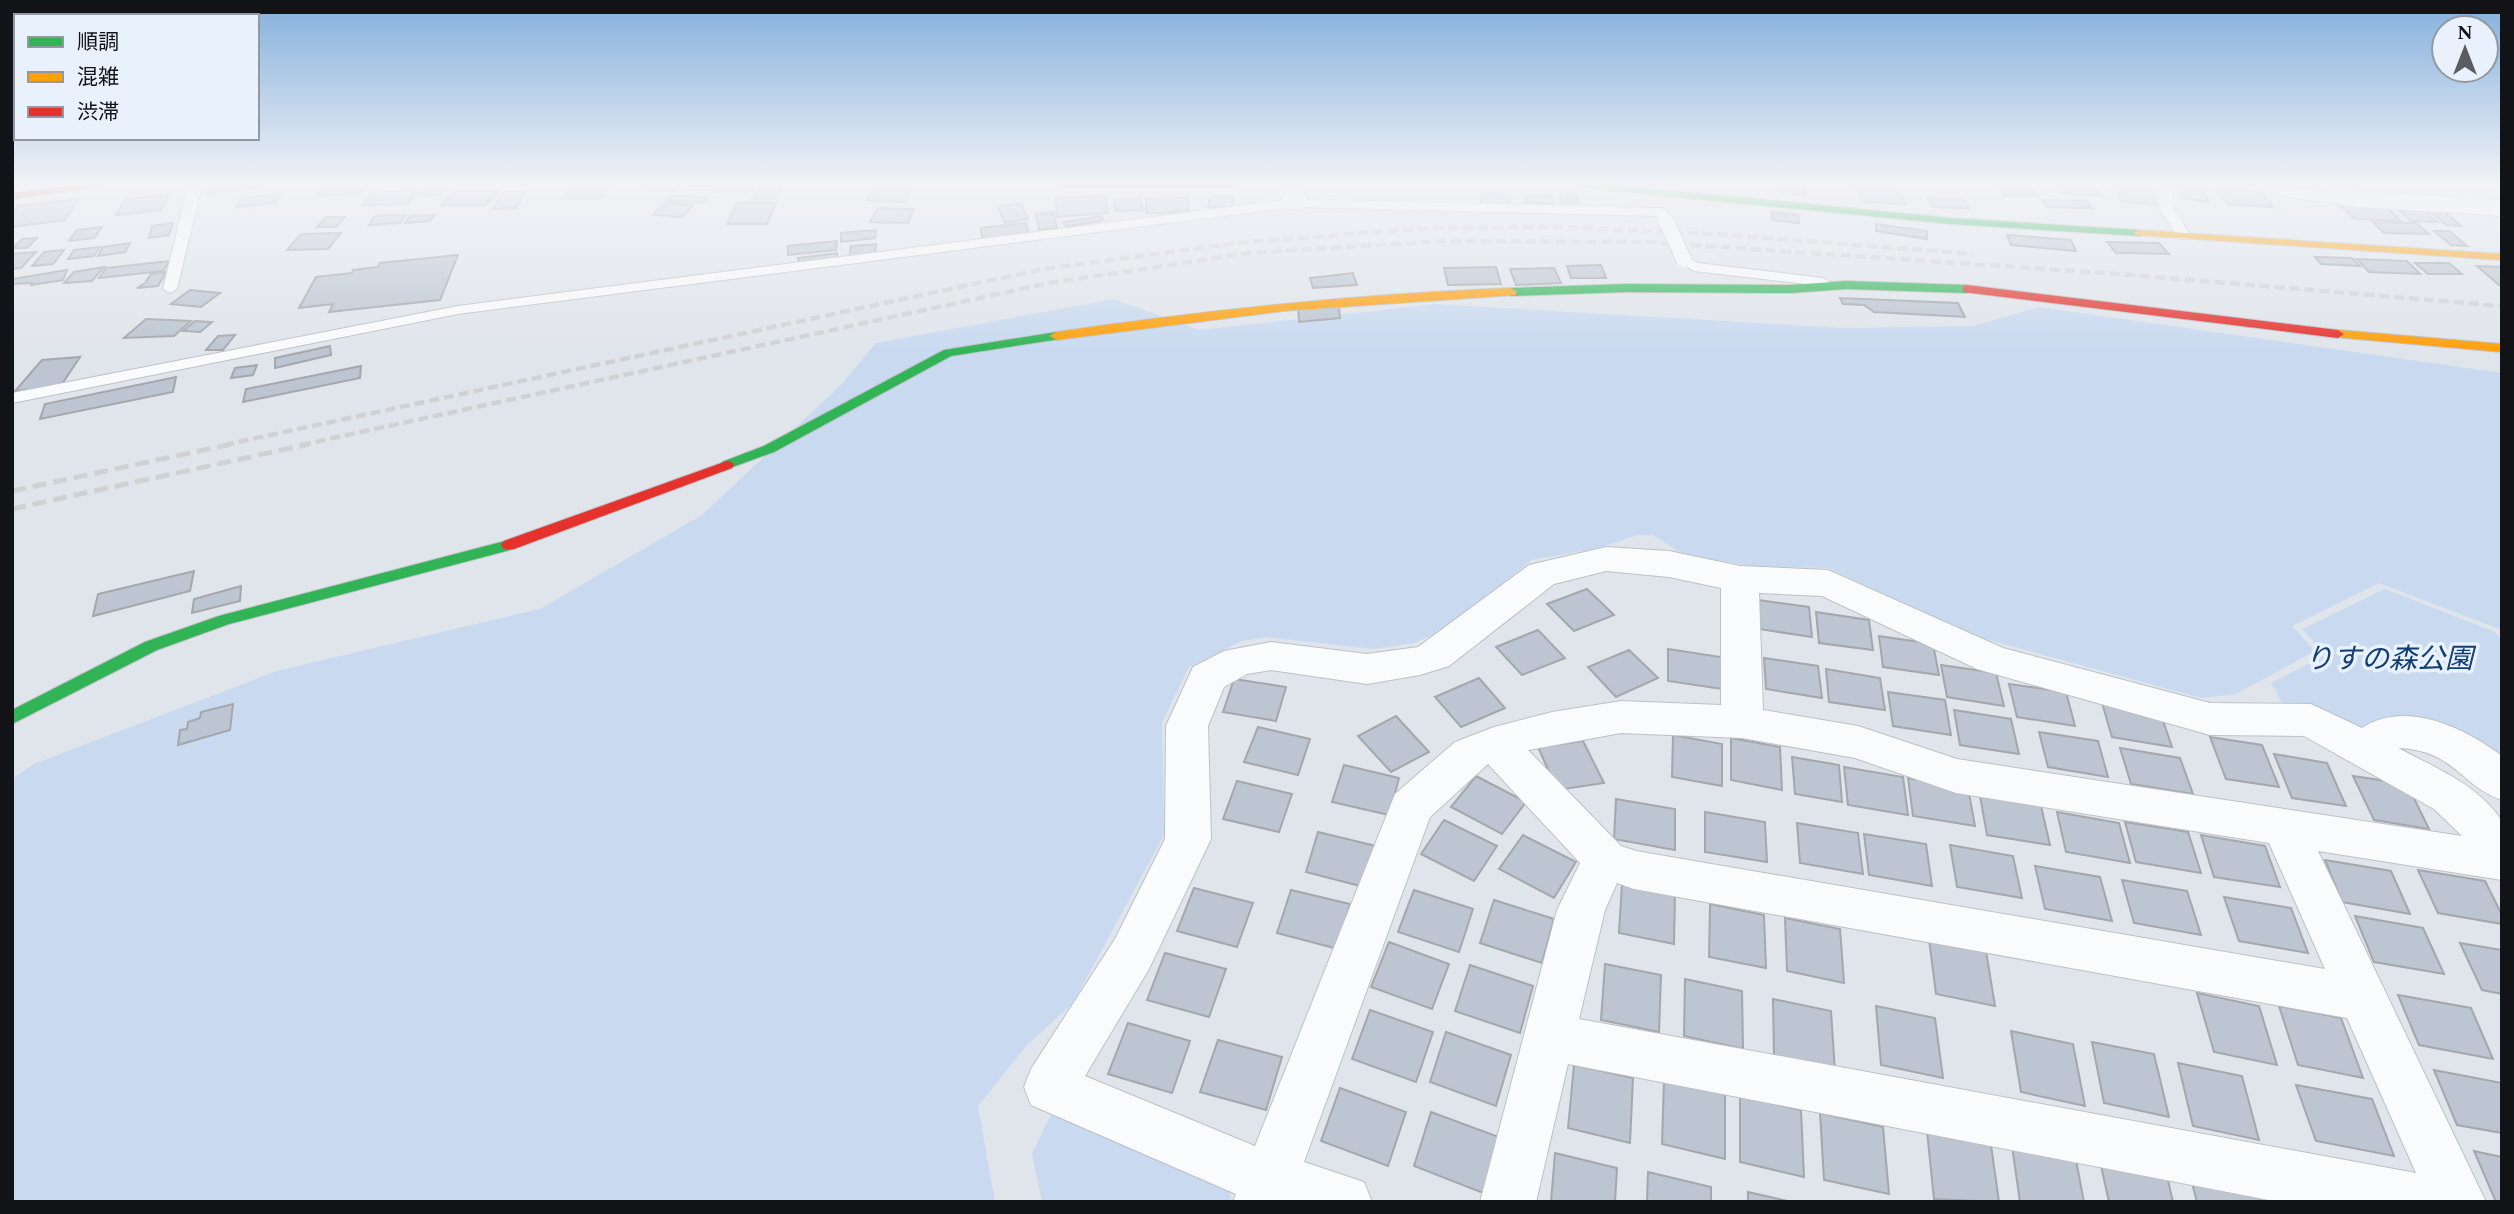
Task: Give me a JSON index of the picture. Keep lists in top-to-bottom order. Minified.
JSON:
{"parks":["りすの森公園"],"legend":["順調","混雑","渋滞"],"north":"top"}
